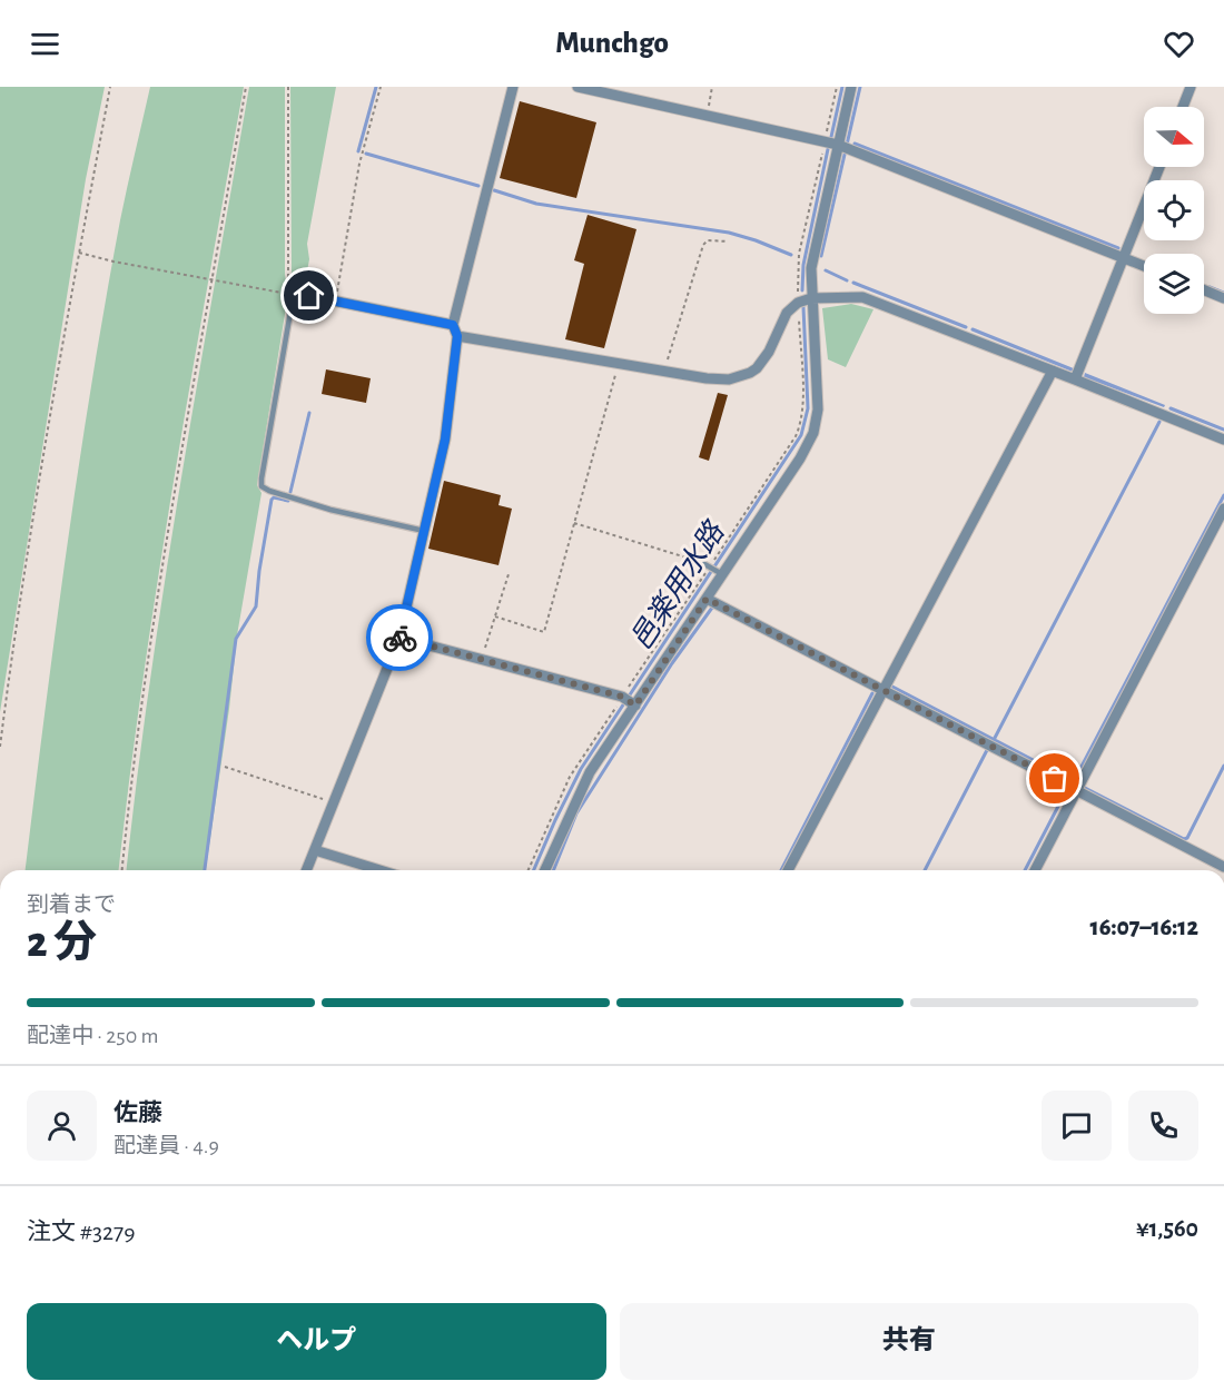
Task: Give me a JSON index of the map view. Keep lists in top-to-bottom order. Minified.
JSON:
{"water":["邑楽用水路"],"north":"right","page":{"header":"Munchgo","heading":["2 分","到着まで","16:07–16:12"],"panel":["佐藤","配達員 · 4.9","注文 #3279","¥1,560"],"bar":"配達中 · 250 m","buttons":["ヘルプ","共有"]}}
